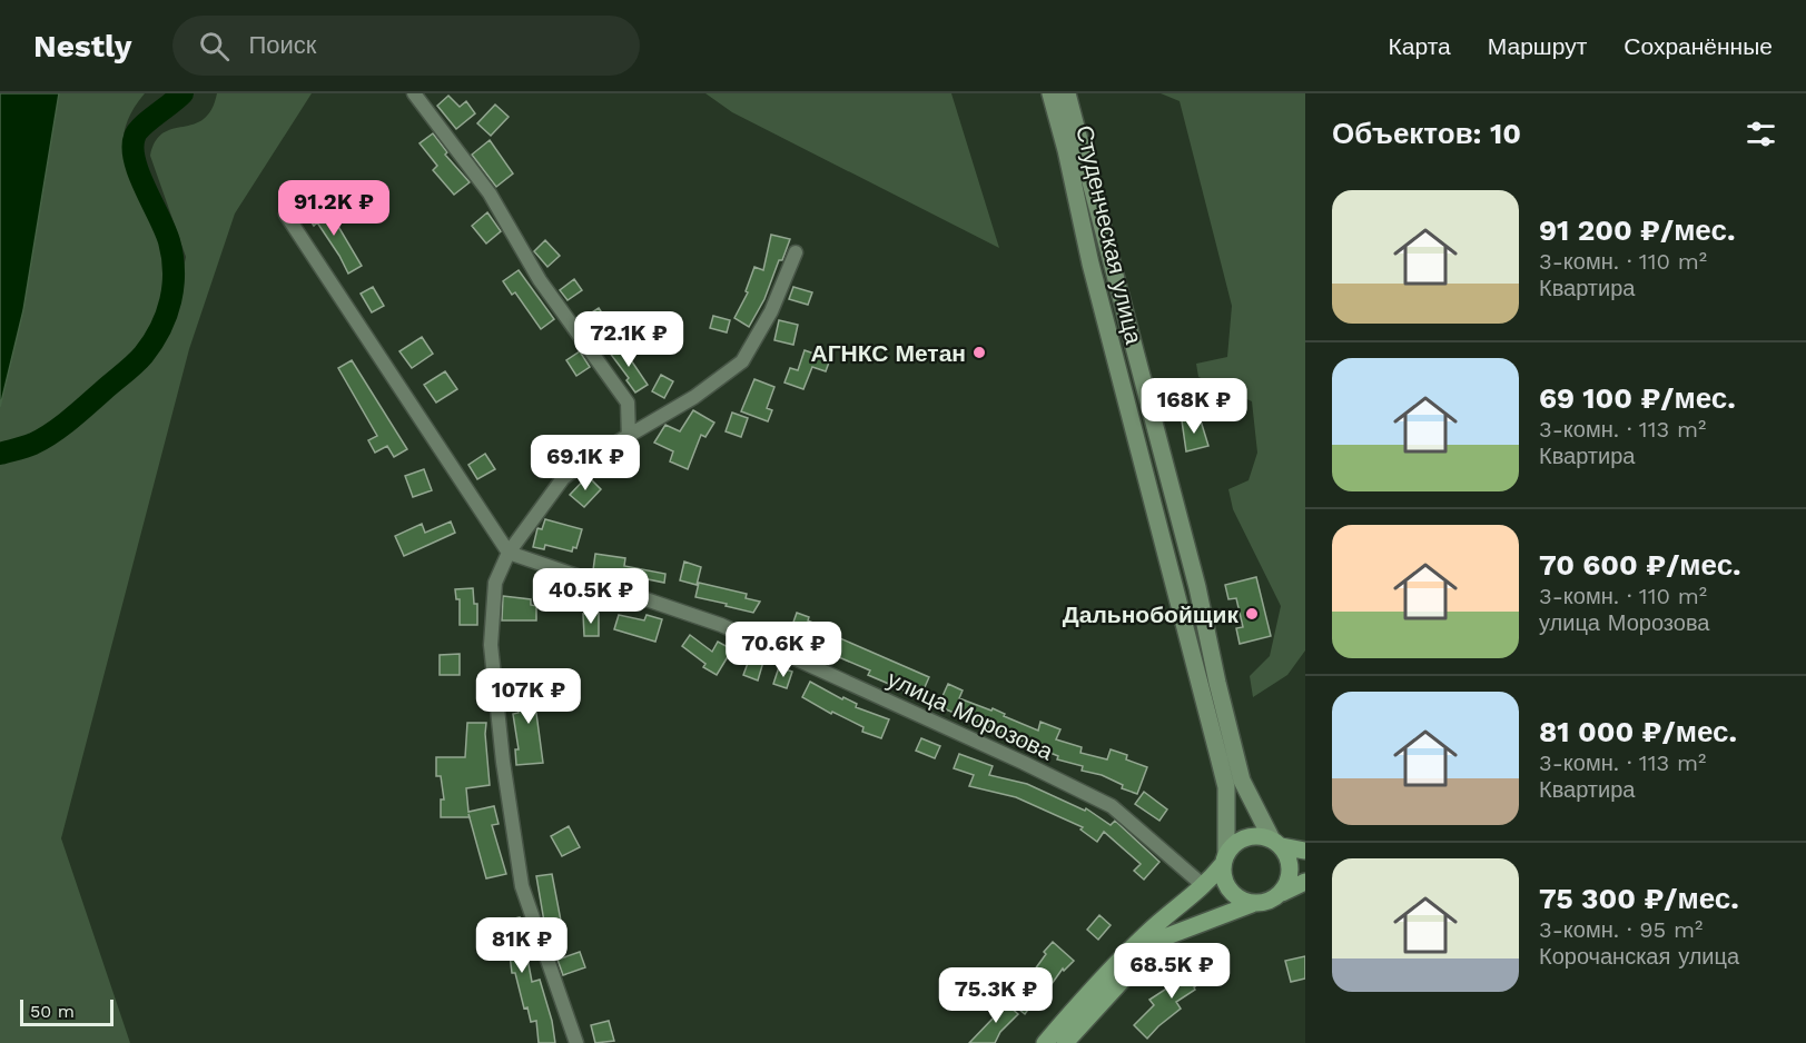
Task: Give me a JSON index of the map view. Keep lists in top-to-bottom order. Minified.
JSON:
{"streets":{"main road":["Студенческая улица"],"street":["улица Морозова"]},"places":["АГНКС Метан","Дальнобойщик"],"scale_bar":"50 m","page":{"header":"Nestly","search":"Поиск","nav":["Карта","Маршрут","Сохранённые"],"heading":"Объектов: 10","list":[{"name":"91 200 ₽/мес.","note":"3-комн. · 110 m² · Квартира"},{"name":"69 100 ₽/мес.","note":"3-комн. · 113 m² · Квартира"},{"name":"70 600 ₽/мес.","note":"3-комн. · 110 m² · улица Морозова"},{"name":"81 000 ₽/мес.","note":"3-комн. · 113 m² · Квартира"},{"name":"75 300 ₽/мес.","note":"3-комн. · 95 m² · Корочанская улица"}],"price":["91.2K ₽","72.1K ₽","168K ₽","69.1K ₽","40.5K ₽","70.6K ₽","107K ₽","81K ₽","68.5K ₽","75.3K ₽"],"scale":"50 m"}}
